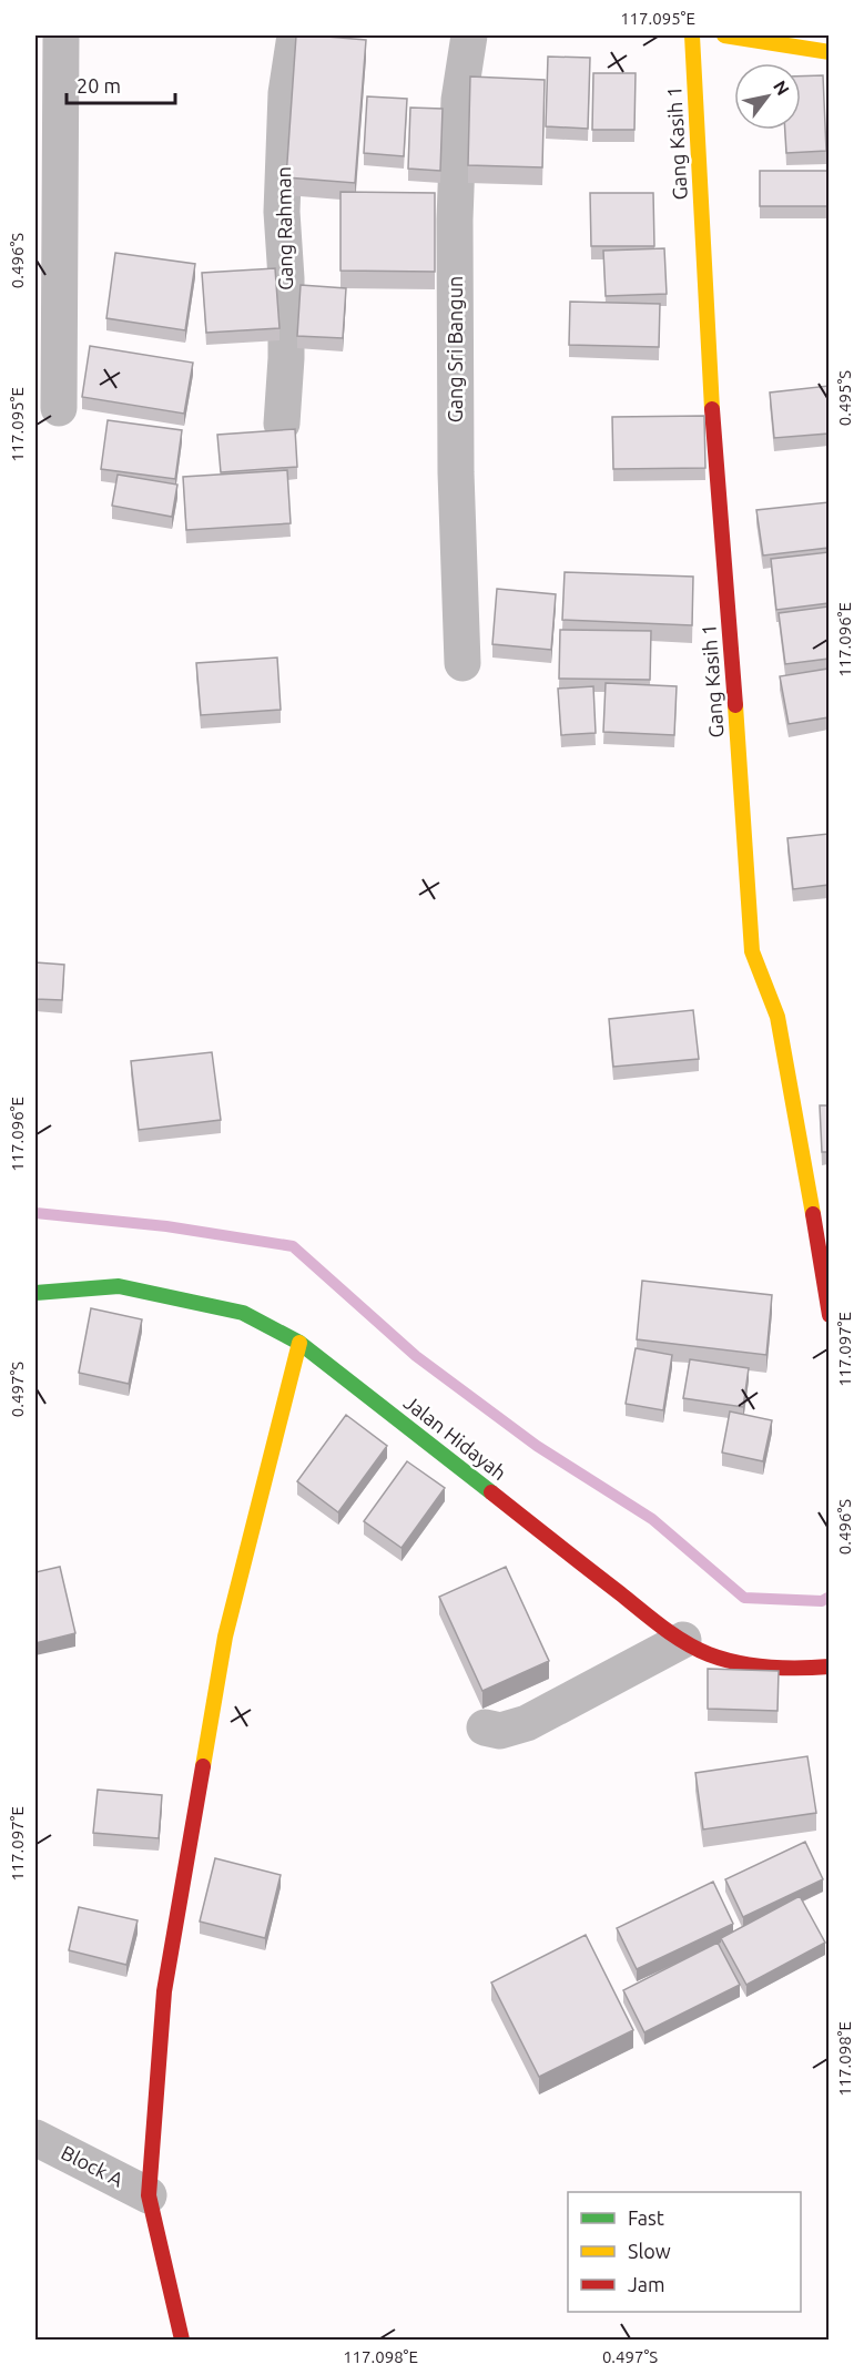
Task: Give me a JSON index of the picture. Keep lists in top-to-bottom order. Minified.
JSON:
{"streets":{"street":["Gang Kasih 1","Gang Rahman","Gang Sri Bangun","Jalan Hidayah","Block A"]},"legend":["Fast","Slow","Jam"],"scale_bar":"20 m","north":"top right","coordinates":["117.095°E","0.496°S","0.495°S","117.096°E","117.097°E","0.497°S","117.098°E"]}
